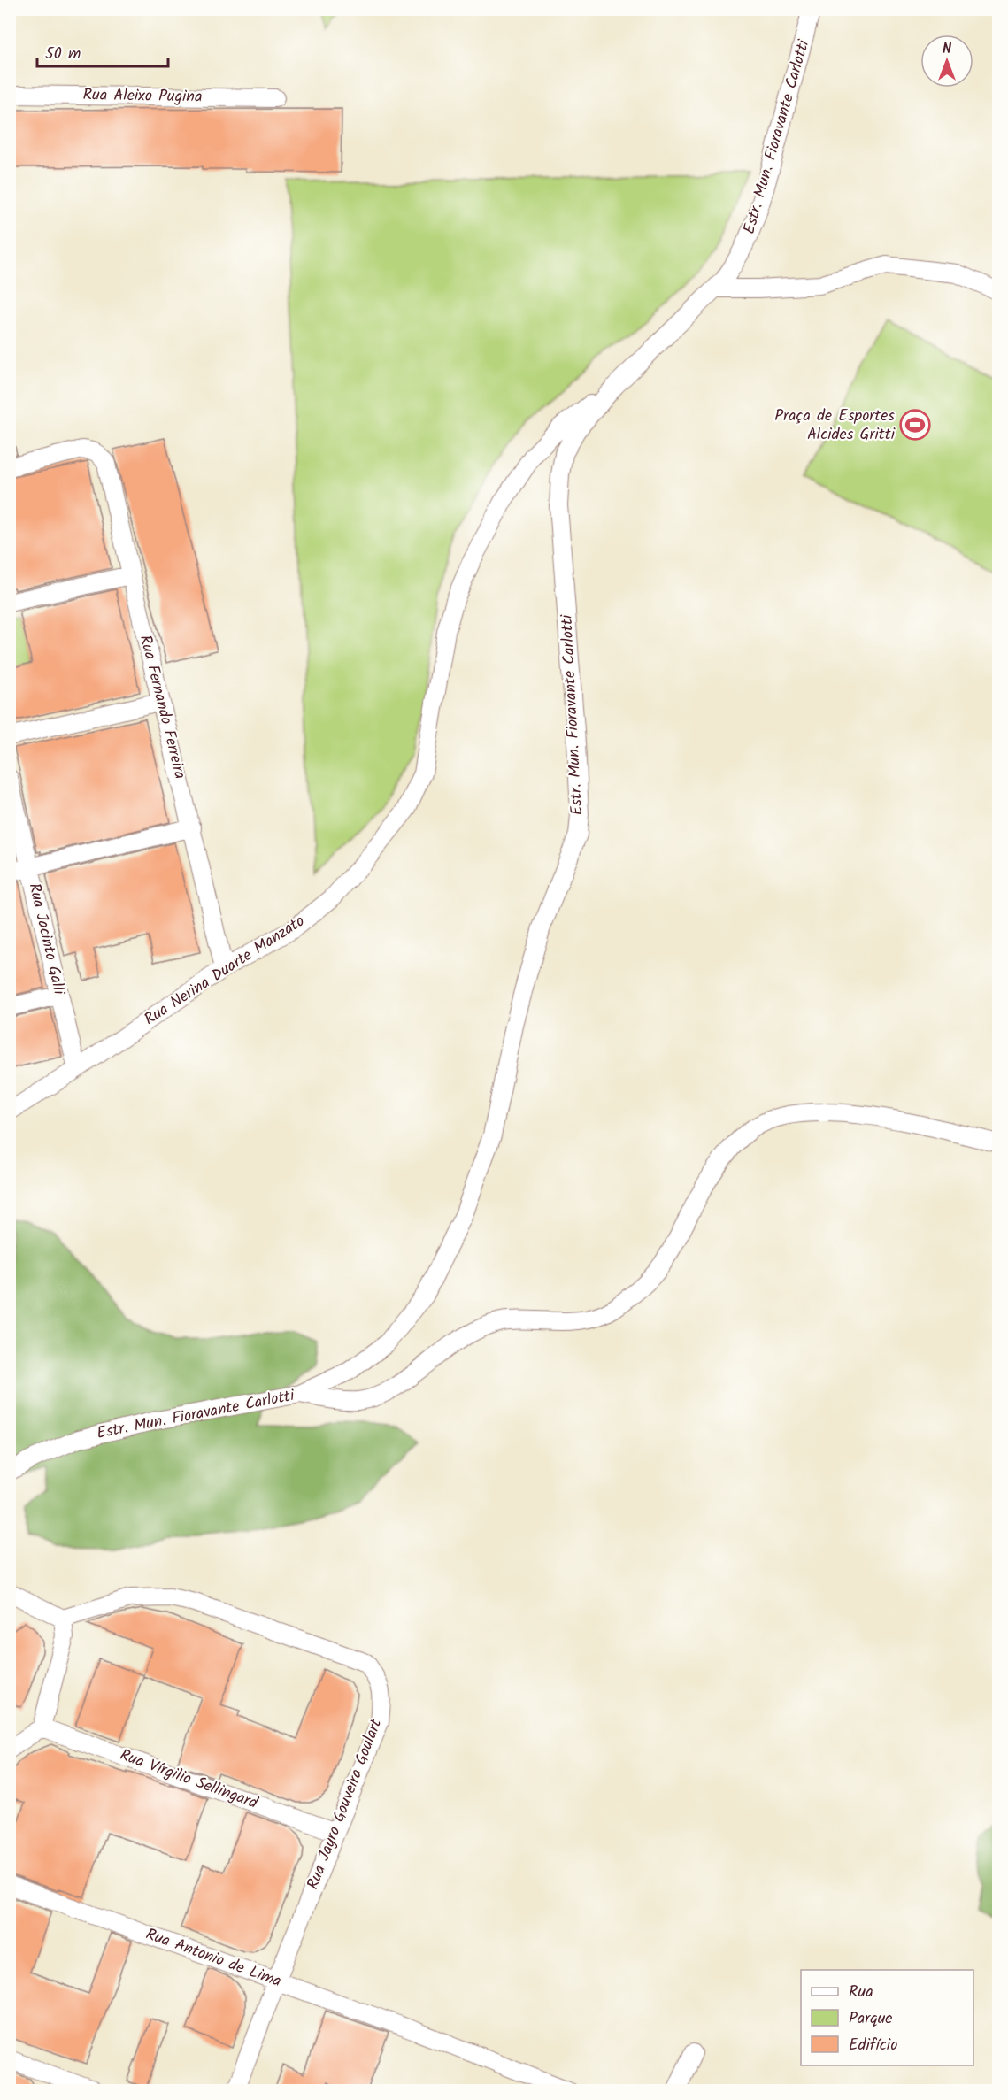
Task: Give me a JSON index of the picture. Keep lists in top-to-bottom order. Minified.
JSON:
{"streets":{"street":["Rua Aleixo Pugina","Estr. Mun. Fioravante Carlotti","Rua Fernando Ferreira","Rua Jacinto Galli","Rua Nerina Duarte Manzato","Rua Vírgilio Sellingard","Rua Jayro Gouveira Goulart","Rua Antonio de Lima"]},"crossings":[["Estr. Mun. Fioravante Carlotti","Rua Nerina Duarte Manzato"],["Rua Fernando Ferreira","Rua Nerina Duarte Manzato"],["Rua Jacinto Galli","Rua Nerina Duarte Manzato"],["Rua Vírgilio Sellingard","Rua Jayro Gouveira Goulart"],["Rua Jayro Gouveira Goulart","Rua Antonio de Lima"]],"places":{"sports":["Praça de Esportes Alcides Gritti"]},"legend":["Rua","Parque","Edifício"],"scale_bar":"50 m","north":"top"}
